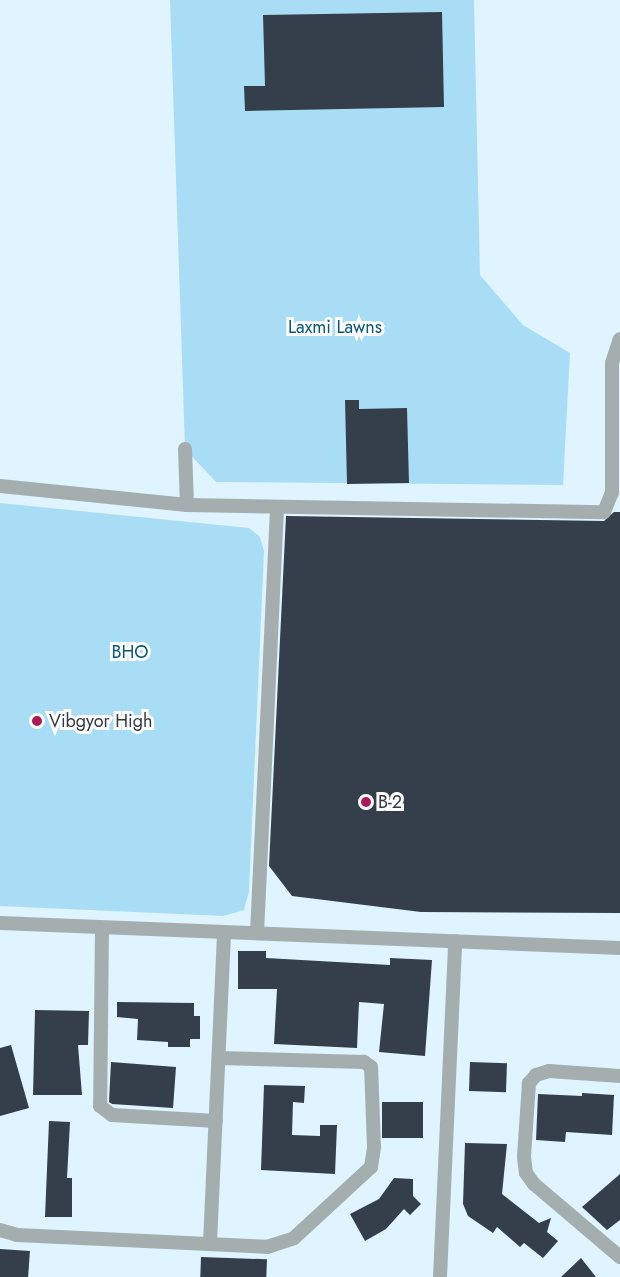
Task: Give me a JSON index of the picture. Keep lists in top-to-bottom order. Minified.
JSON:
{"parks":["Laxmi Lawns","BHO"],"places":["Vibgyor High","B-2"]}
